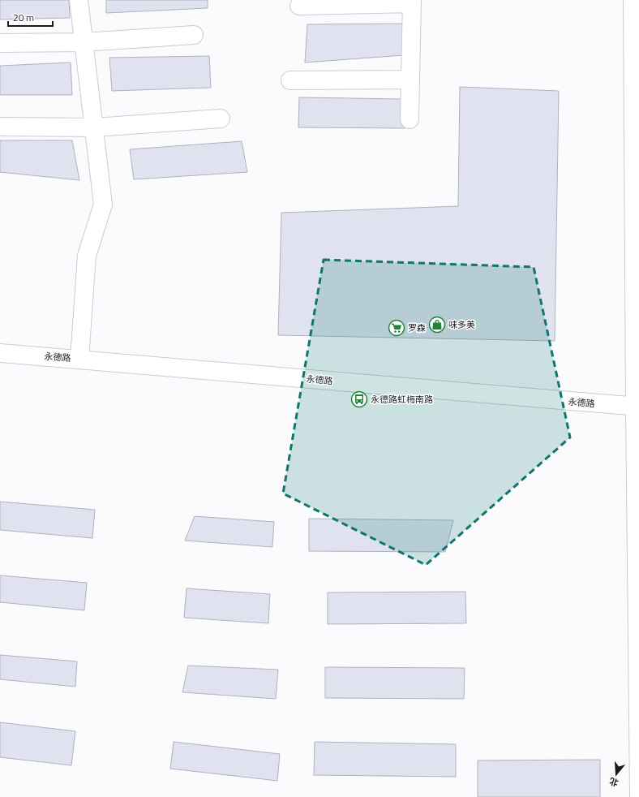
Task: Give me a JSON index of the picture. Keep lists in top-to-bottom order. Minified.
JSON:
{"streets":{"street":["永德路"]},"places":{"shop":["味多美"],"supermarket":["罗森"],"bus stop":["永德路虹梅南路"]},"scale_bar":"20 m","north":"bottom"}
